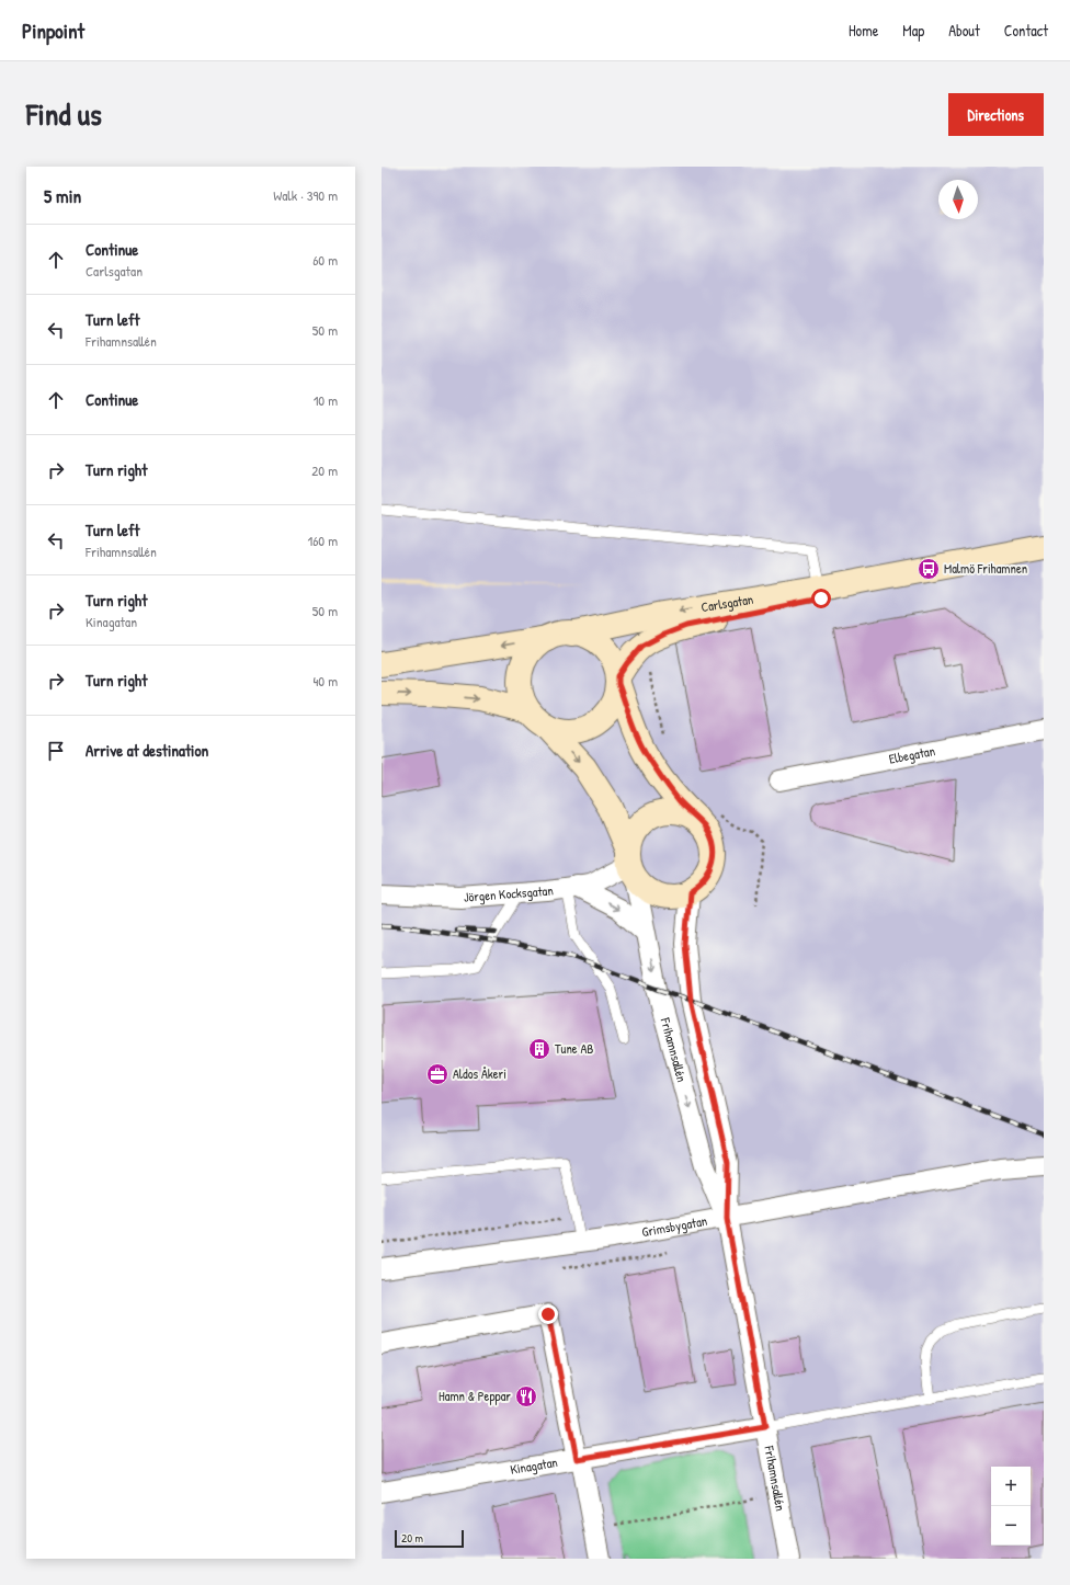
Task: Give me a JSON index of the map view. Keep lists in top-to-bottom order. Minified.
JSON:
{"streets":{"street":["Carlsgatan","Elbegatan","Jörgen Kocksgatan","Frihamnsallén","Grimsbygatan","Kinagatan"]},"crossings":[["Carlsgatan","Frihamnsallén"],["Jörgen Kocksgatan","Frihamnsallén"],["Frihamnsallén","Grimsbygatan"],["Frihamnsallén","Kinagatan"]],"places":{"bus stop":["Malmö Frihamnen"],"building":["Tune AB"],"office":["Aldos Åkeri"],"restaurant":["Hamn & Peppar"]},"scale_bar":"20 m","north":"bottom","page":{"header":"Pinpoint","nav":["Home","Map","About","Contact"],"title":"Find us","buttons":"Directions","heading":["5 min","Walk · 390 m"],"list":[["Continue","Carlsgatan","60 m"],["Turn left","Frihamnsallén","50 m"],["Continue","10 m"],["Turn right","20 m"],["Turn left","Frihamnsallén","160 m"],["Turn right","Kinagatan","50 m"],["Turn right","40 m"],"Arrive at destination"],"map_buttons":["+","−"],"scale":"20 m"}}
